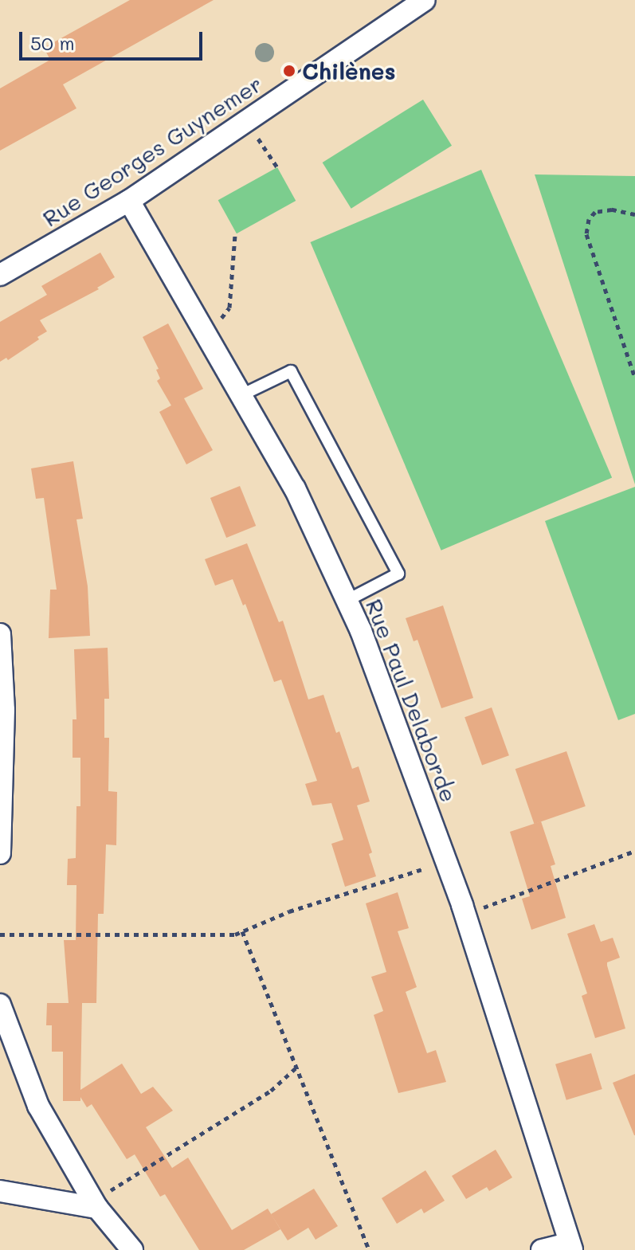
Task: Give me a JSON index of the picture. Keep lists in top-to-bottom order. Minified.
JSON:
{"streets":{"street":["Rue Georges Guynemer","Rue Paul Delaborde"]},"crossings":[["Rue Georges Guynemer","Rue Paul Delaborde"]],"places":["Chilènes"],"scale_bar":"50 m"}
